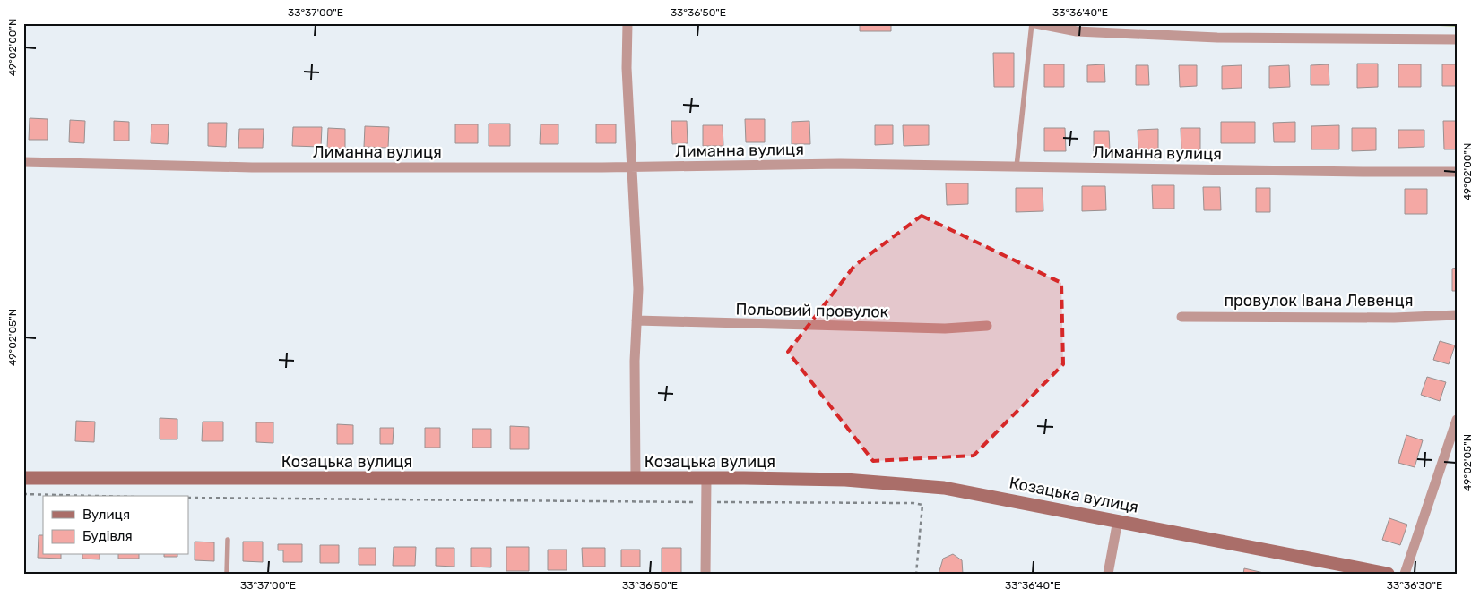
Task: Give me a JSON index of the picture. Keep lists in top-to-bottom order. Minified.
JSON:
{"streets":{"main road":["Козацька вулиця"],"street":["Лиманна вулиця","провулок Івана Левенця","Польовий провулок"]},"legend":["Вулиця","Будівля"],"coordinates":["33°37'00\"E","33°36'50\"E","33°36'40\"E","49°02'00\"N","49°02'05\"N","33°36'30\"E"]}
